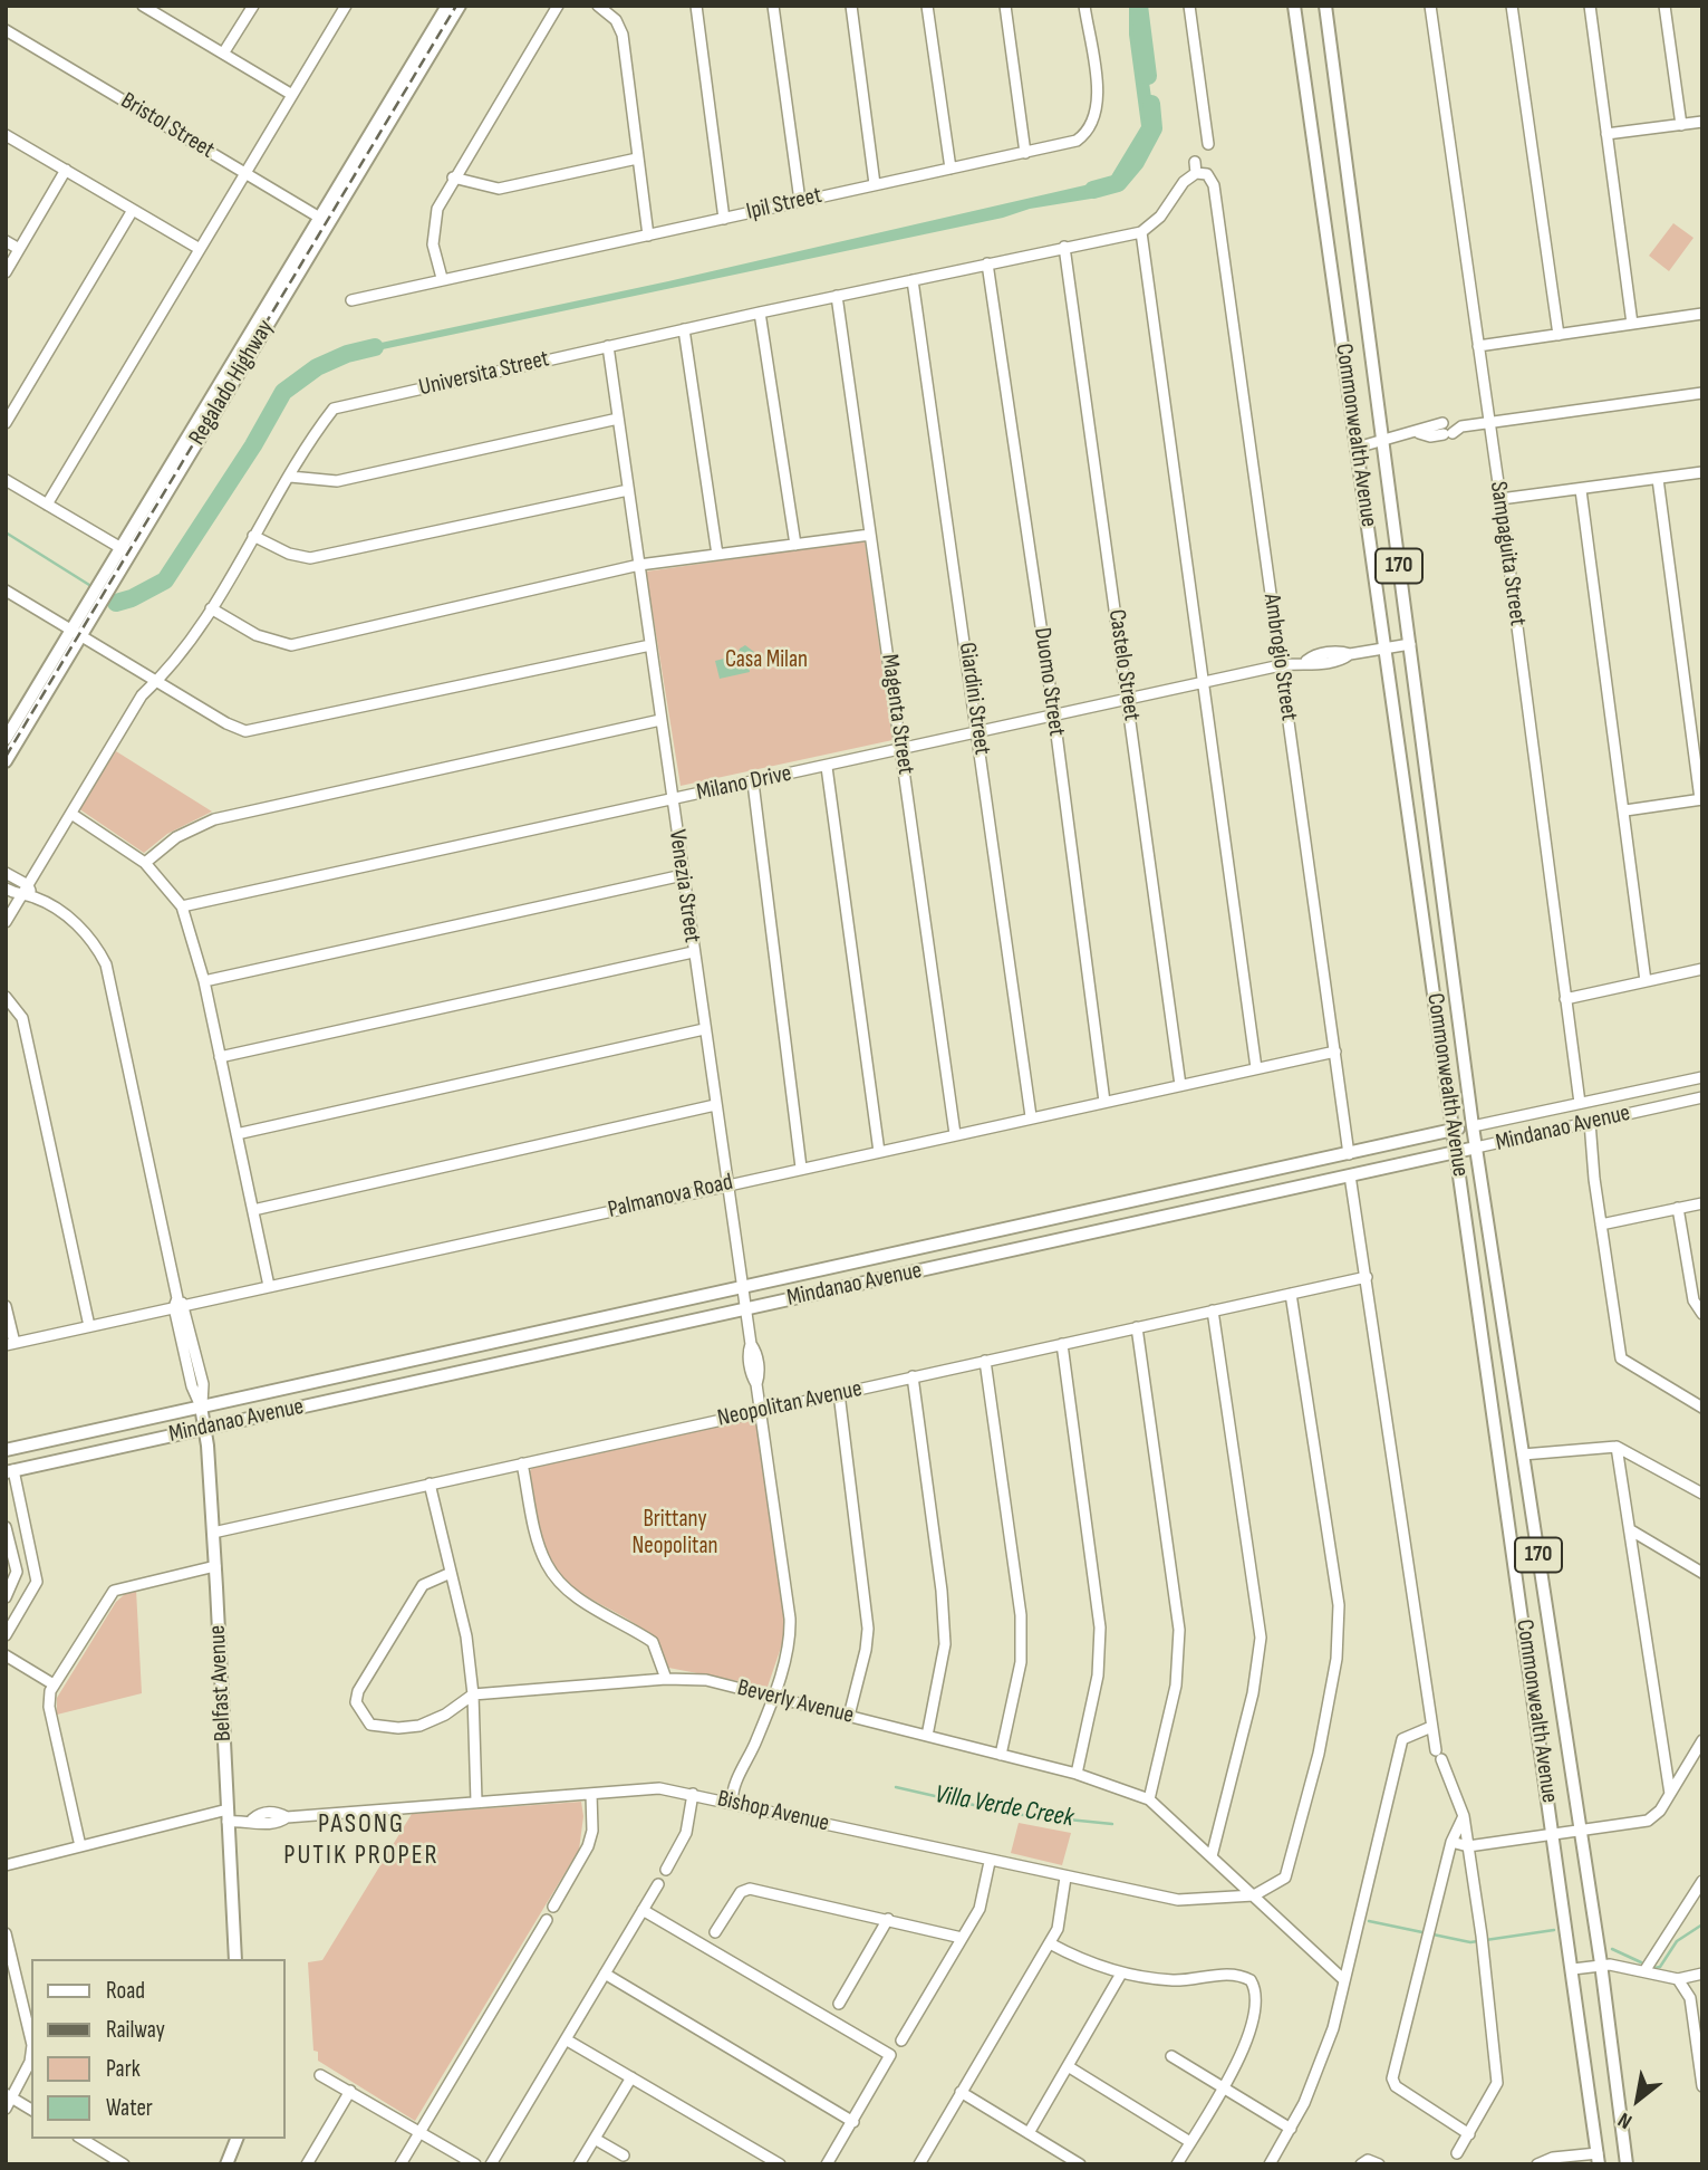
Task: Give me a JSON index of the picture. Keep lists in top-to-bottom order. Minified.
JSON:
{"streets":{"main road":["Regalado Highway","Commonwealth Avenue","170","Mindanao Avenue","Belfast Avenue"],"street":["Bristol Street","Ipil Street","Universita Street","Sampaguita Street","Ambrogio Street","Castelo Street","Duomo Street","Giardini Street","Magenta Street","Milano Drive","Venezia Street","Palmanova Road","Neopolitan Avenue","Beverly Avenue","Bishop Avenue"]},"crossings":[["Bristol Street","Regalado Highway"],["Universita Street","Ambrogio Street"],["Universita Street","Castelo Street"],["Universita Street","Duomo Street"],["Universita Street","Giardini Street"],["Universita Street","Magenta Street"],["Universita Street","Venezia Street"],["Commonwealth Avenue","Milano Drive"],["Commonwealth Avenue","Mindanao Avenue"],["Sampaguita Street","Mindanao Avenue"],["Ambrogio Street","Milano Drive"],["Ambrogio Street","Mindanao Avenue"],["Ambrogio Street","Palmanova Road"],["Castelo Street","Milano Drive"],["Castelo Street","Palmanova Road"],["Duomo Street","Milano Drive"],["Duomo Street","Palmanova Road"],["Giardini Street","Milano Drive"],["Giardini Street","Palmanova Road"],["Magenta Street","Milano Drive"],["Magenta Street","Palmanova Road"],["Milano Drive","Venezia Street"],["Venezia Street","Mindanao Avenue"],["Venezia Street","Palmanova Road"],["Venezia Street","Neopolitan Avenue"],["Venezia Street","Beverly Avenue"],["Venezia Street","Bishop Avenue"],["Mindanao Avenue","Belfast Avenue"],["Neopolitan Avenue","Belfast Avenue"],["Belfast Avenue","Bishop Avenue"],["Beverly Avenue","Bishop Avenue"]],"districts":["PASONG PUTIK PROPER"],"water":["Villa Verde Creek"],"parks":["Casa Milan","Brittany Neopolitan"],"legend":["Road","Railway","Park","Water"],"north":"bottom left"}
